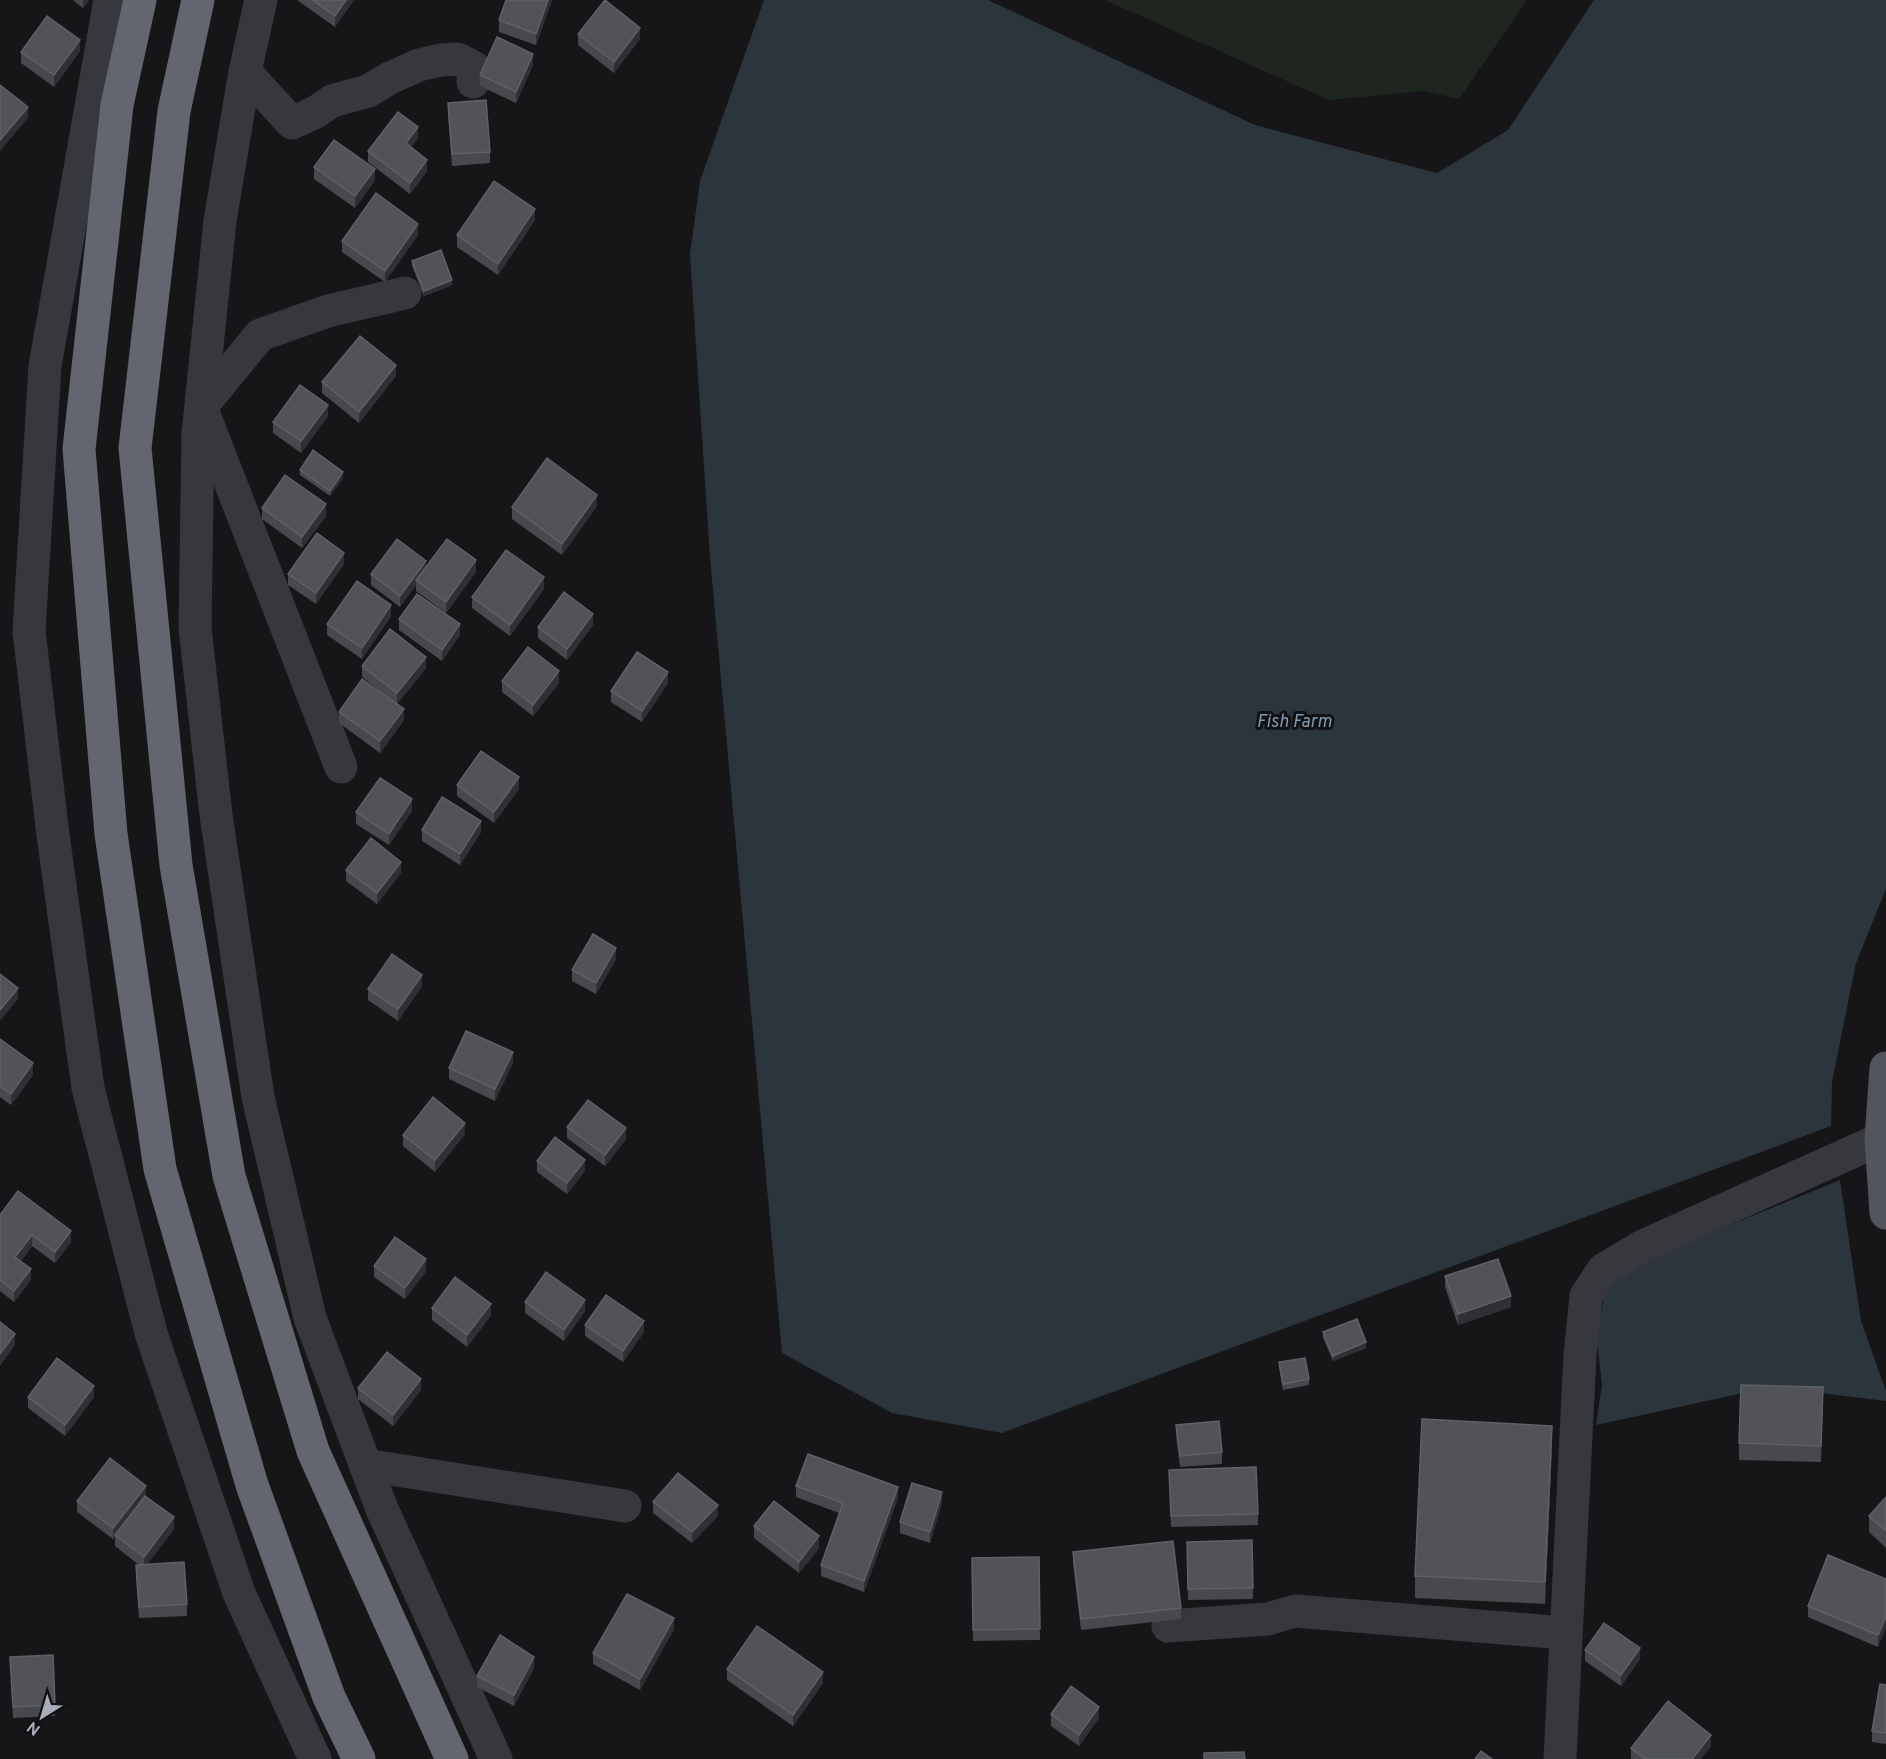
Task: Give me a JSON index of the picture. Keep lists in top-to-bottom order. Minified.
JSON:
{"water":["Fish Farm"],"north":"bottom left"}
